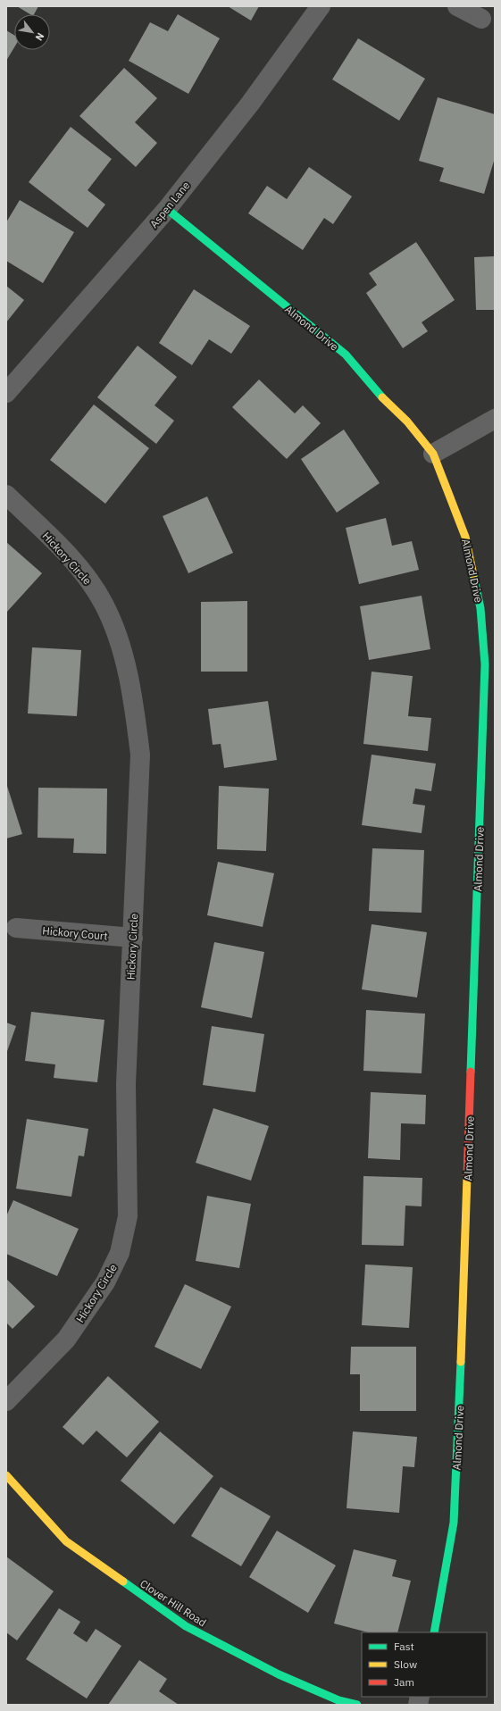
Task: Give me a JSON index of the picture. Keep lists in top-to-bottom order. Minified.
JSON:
{"streets":{"street":["Aspen Lane","Almond Drive","Hickory Circle","Hickory Court","Clover Hill Road"]},"crossings":[["Aspen Lane","Almond Drive"],["Hickory Circle","Hickory Court"]],"legend":["Fast","Slow","Jam"],"north":"bottom right"}
